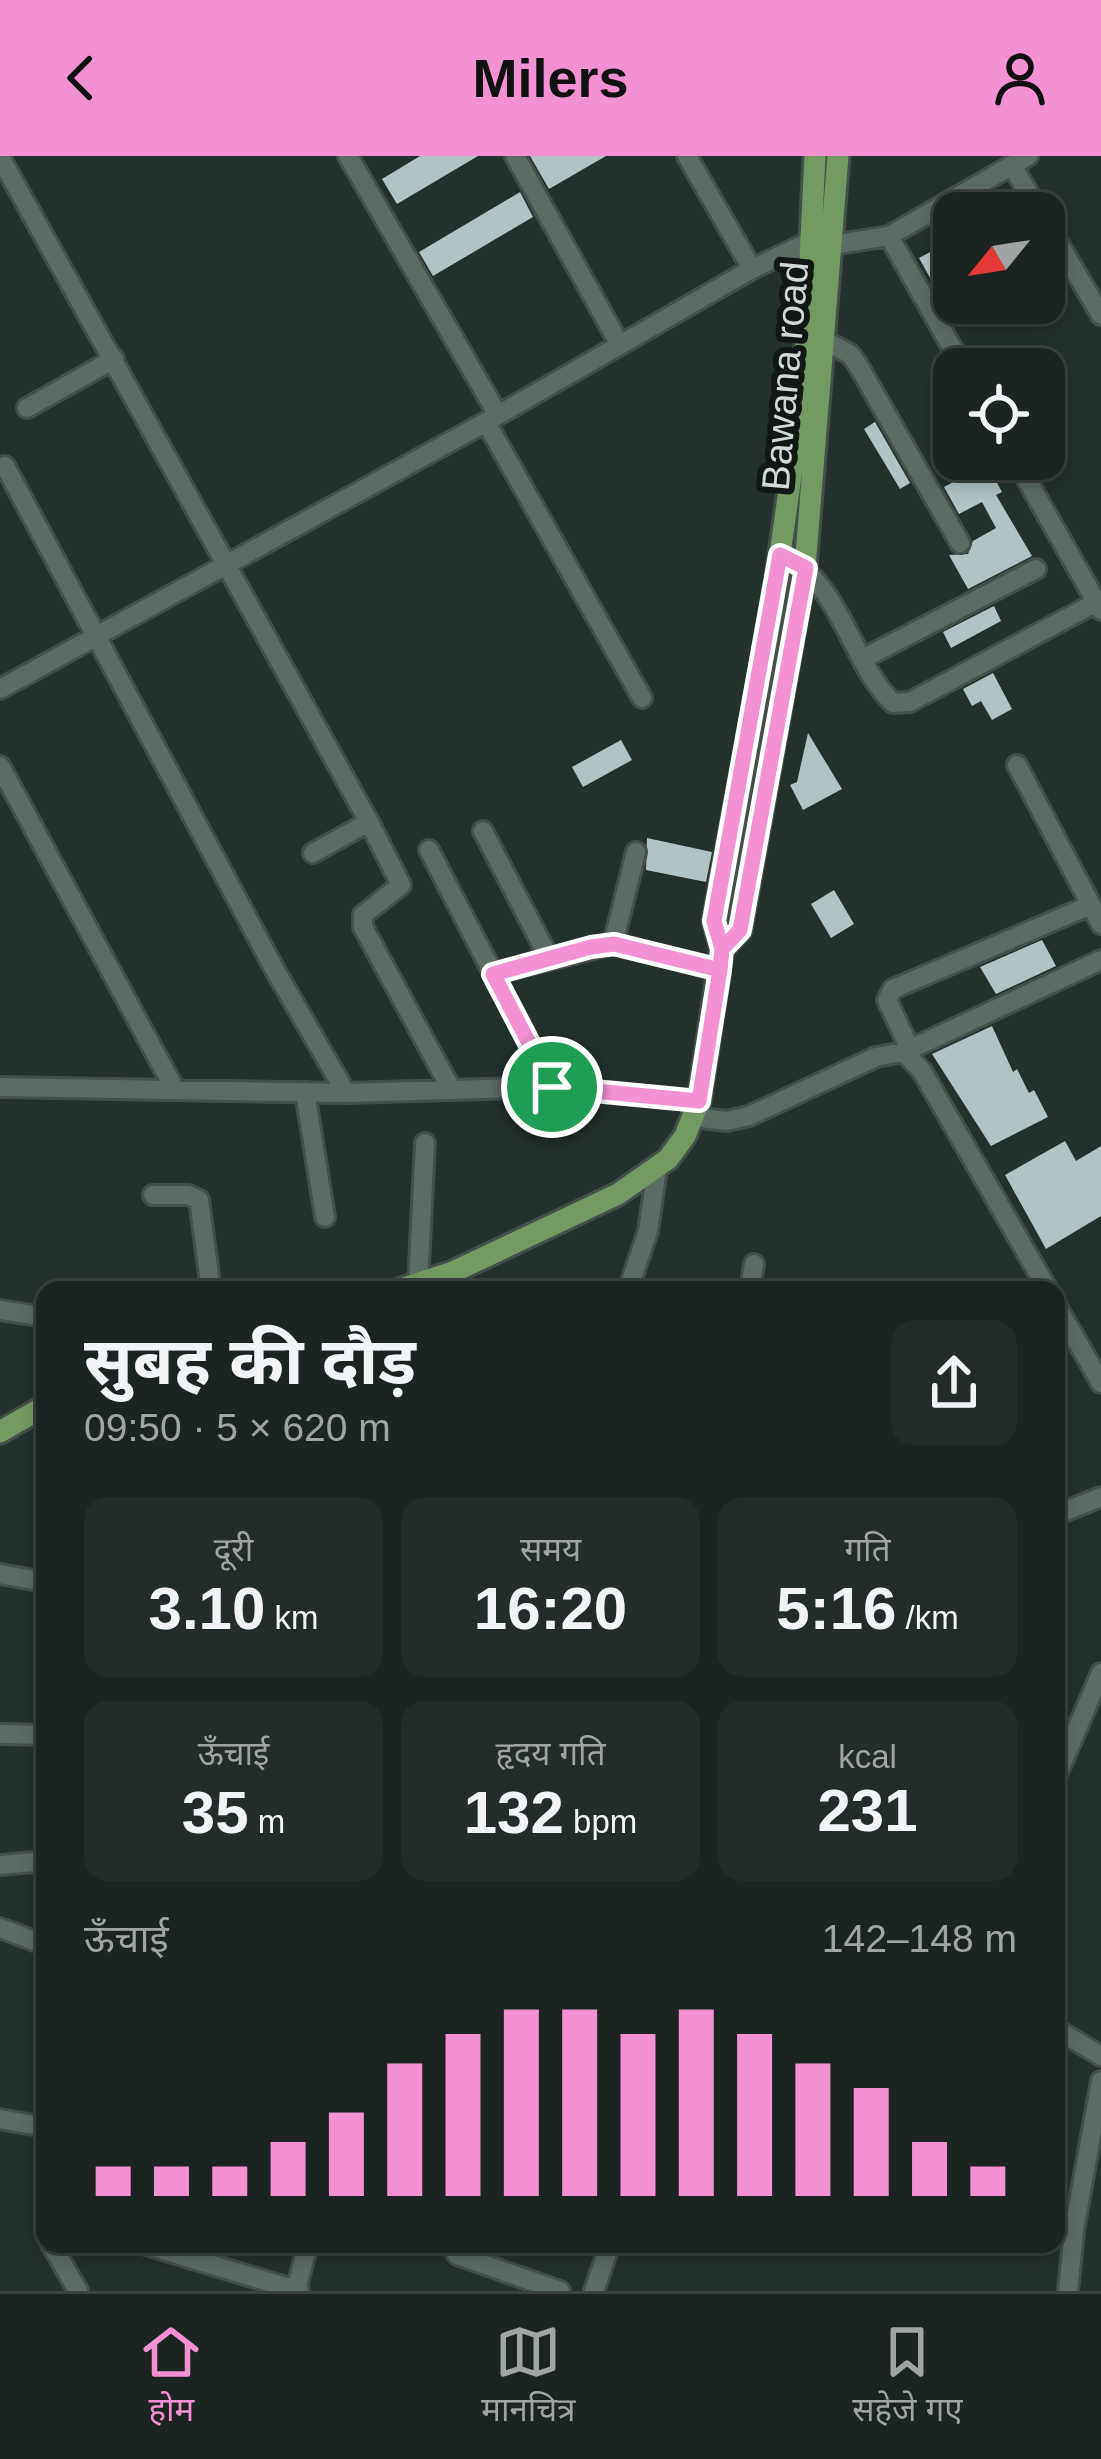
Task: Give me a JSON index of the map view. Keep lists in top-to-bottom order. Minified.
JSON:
{"streets":{"main road":["Bawana road"]},"north":"bottom left","page":{"header":"Milers","heading":["सुबह की दौड़","09:50 · 5 × 620 m"],"stats":[["दूरी","3.10 km"],["समय","16:20"],["गति","5:16 /km"],["ऊँचाई","35 m"],["हृदय गति","132 bpm"],["kcal","231"]],"chart":["ऊँचाई","142–148 m"],"tabs":["होम","मानचित्र","सहेजे गए"]}}
